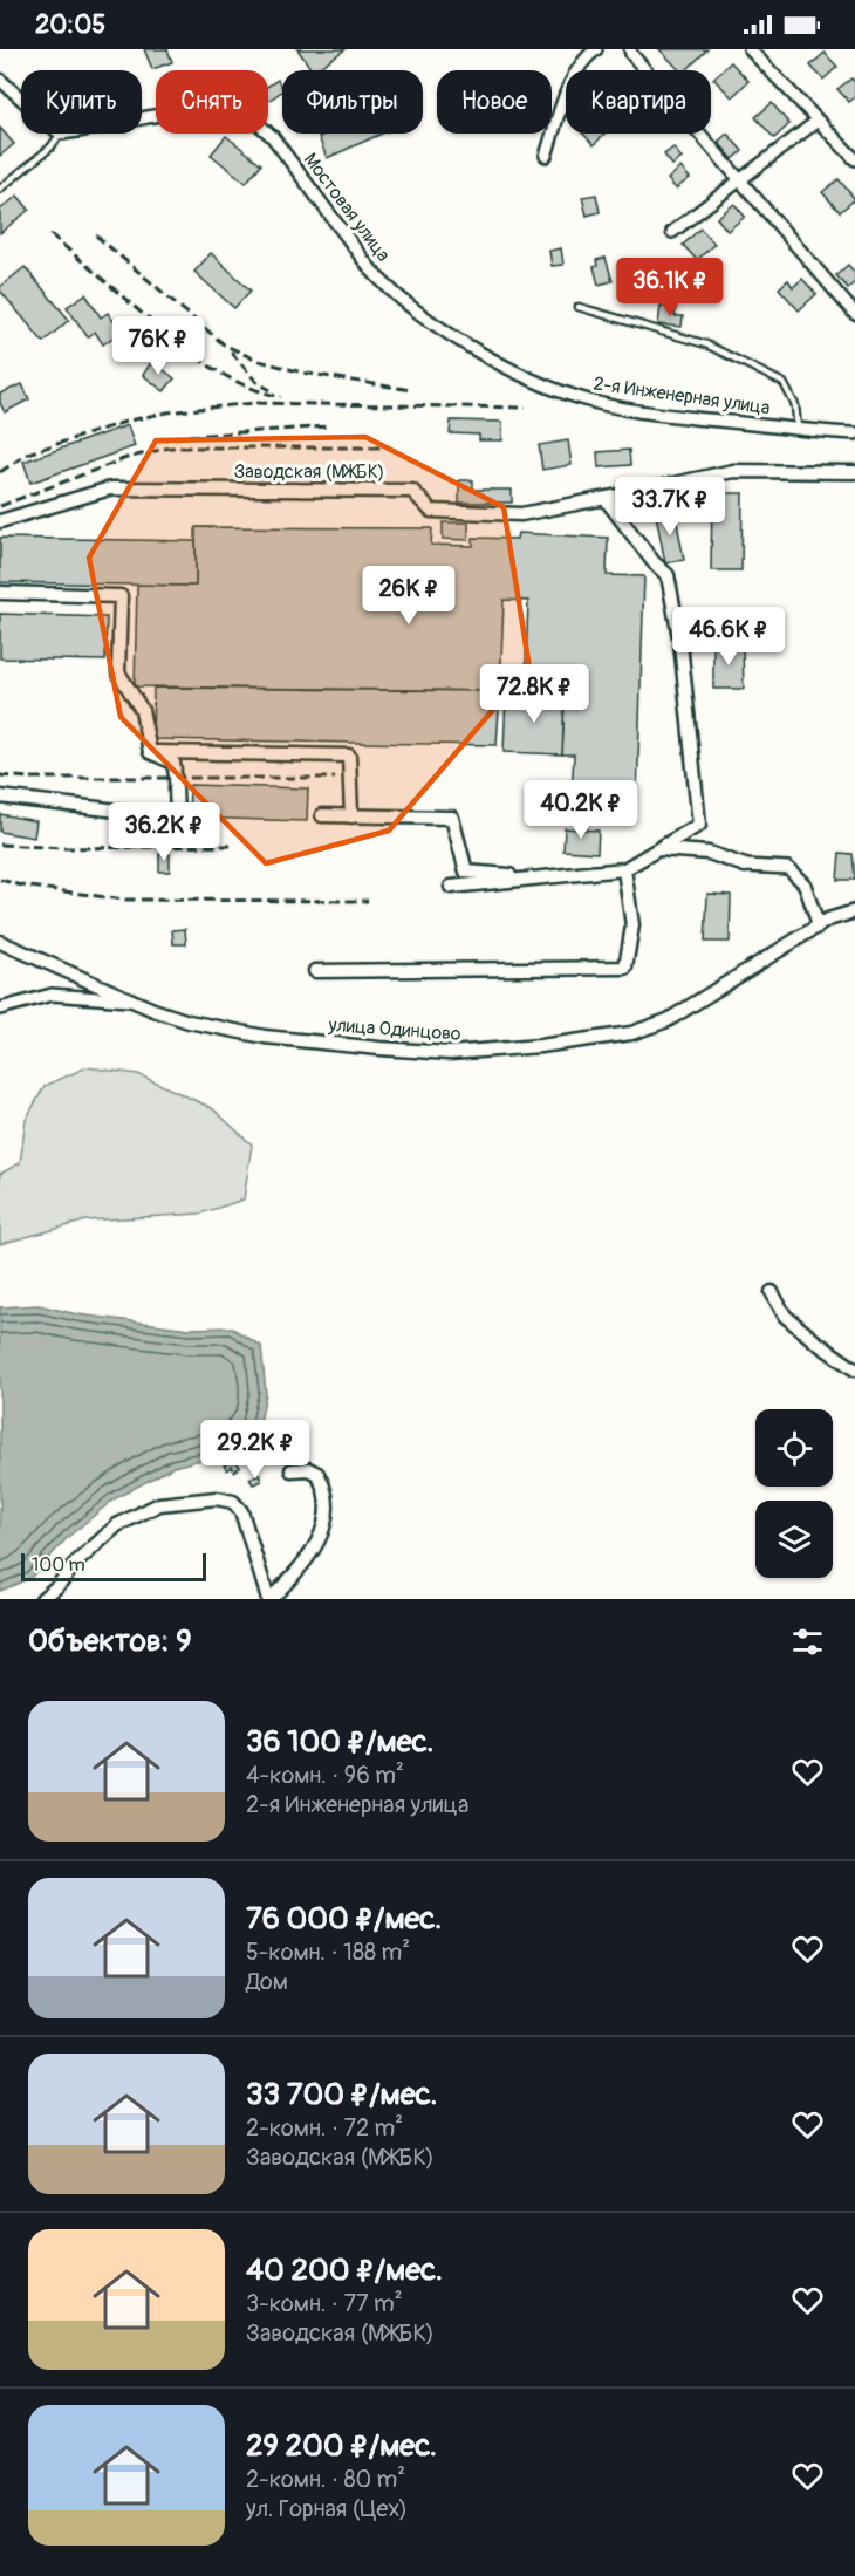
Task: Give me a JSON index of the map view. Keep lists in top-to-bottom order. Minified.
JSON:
{"streets":{"street":["Мостовая улица","2-я Инженерная улица","Заводская (МЖБК)","улица Одинцово"]},"crossings":[["Мостовая улица","2-я Инженерная улица"]],"scale_bar":"100 m","page":{"status":"20:05","chip":["Купить","Снять","Фильтры","Новое","Квартира"],"price":["36.1K ₽","76K ₽","33.7K ₽","26K ₽","46.6K ₽","72.8K ₽","40.2K ₽","36.2K ₽","29.2K ₽"],"scale":"100 m","heading":"Объектов: 9","list":[{"name":"36 100 ₽/мес.","note":"4-комн. · 96 m² · 2-я Инженерная улица"},{"name":"76 000 ₽/мес.","note":"5-комн. · 188 m² · Дом"},{"name":"33 700 ₽/мес.","note":"2-комн. · 72 m² · Заводская (МЖБК)"},{"name":"40 200 ₽/мес.","note":"3-комн. · 77 m² · Заводская (МЖБК)"},{"name":"29 200 ₽/мес.","note":"2-комн. · 80 m² · ул. Горная (Цех)"}]}}
